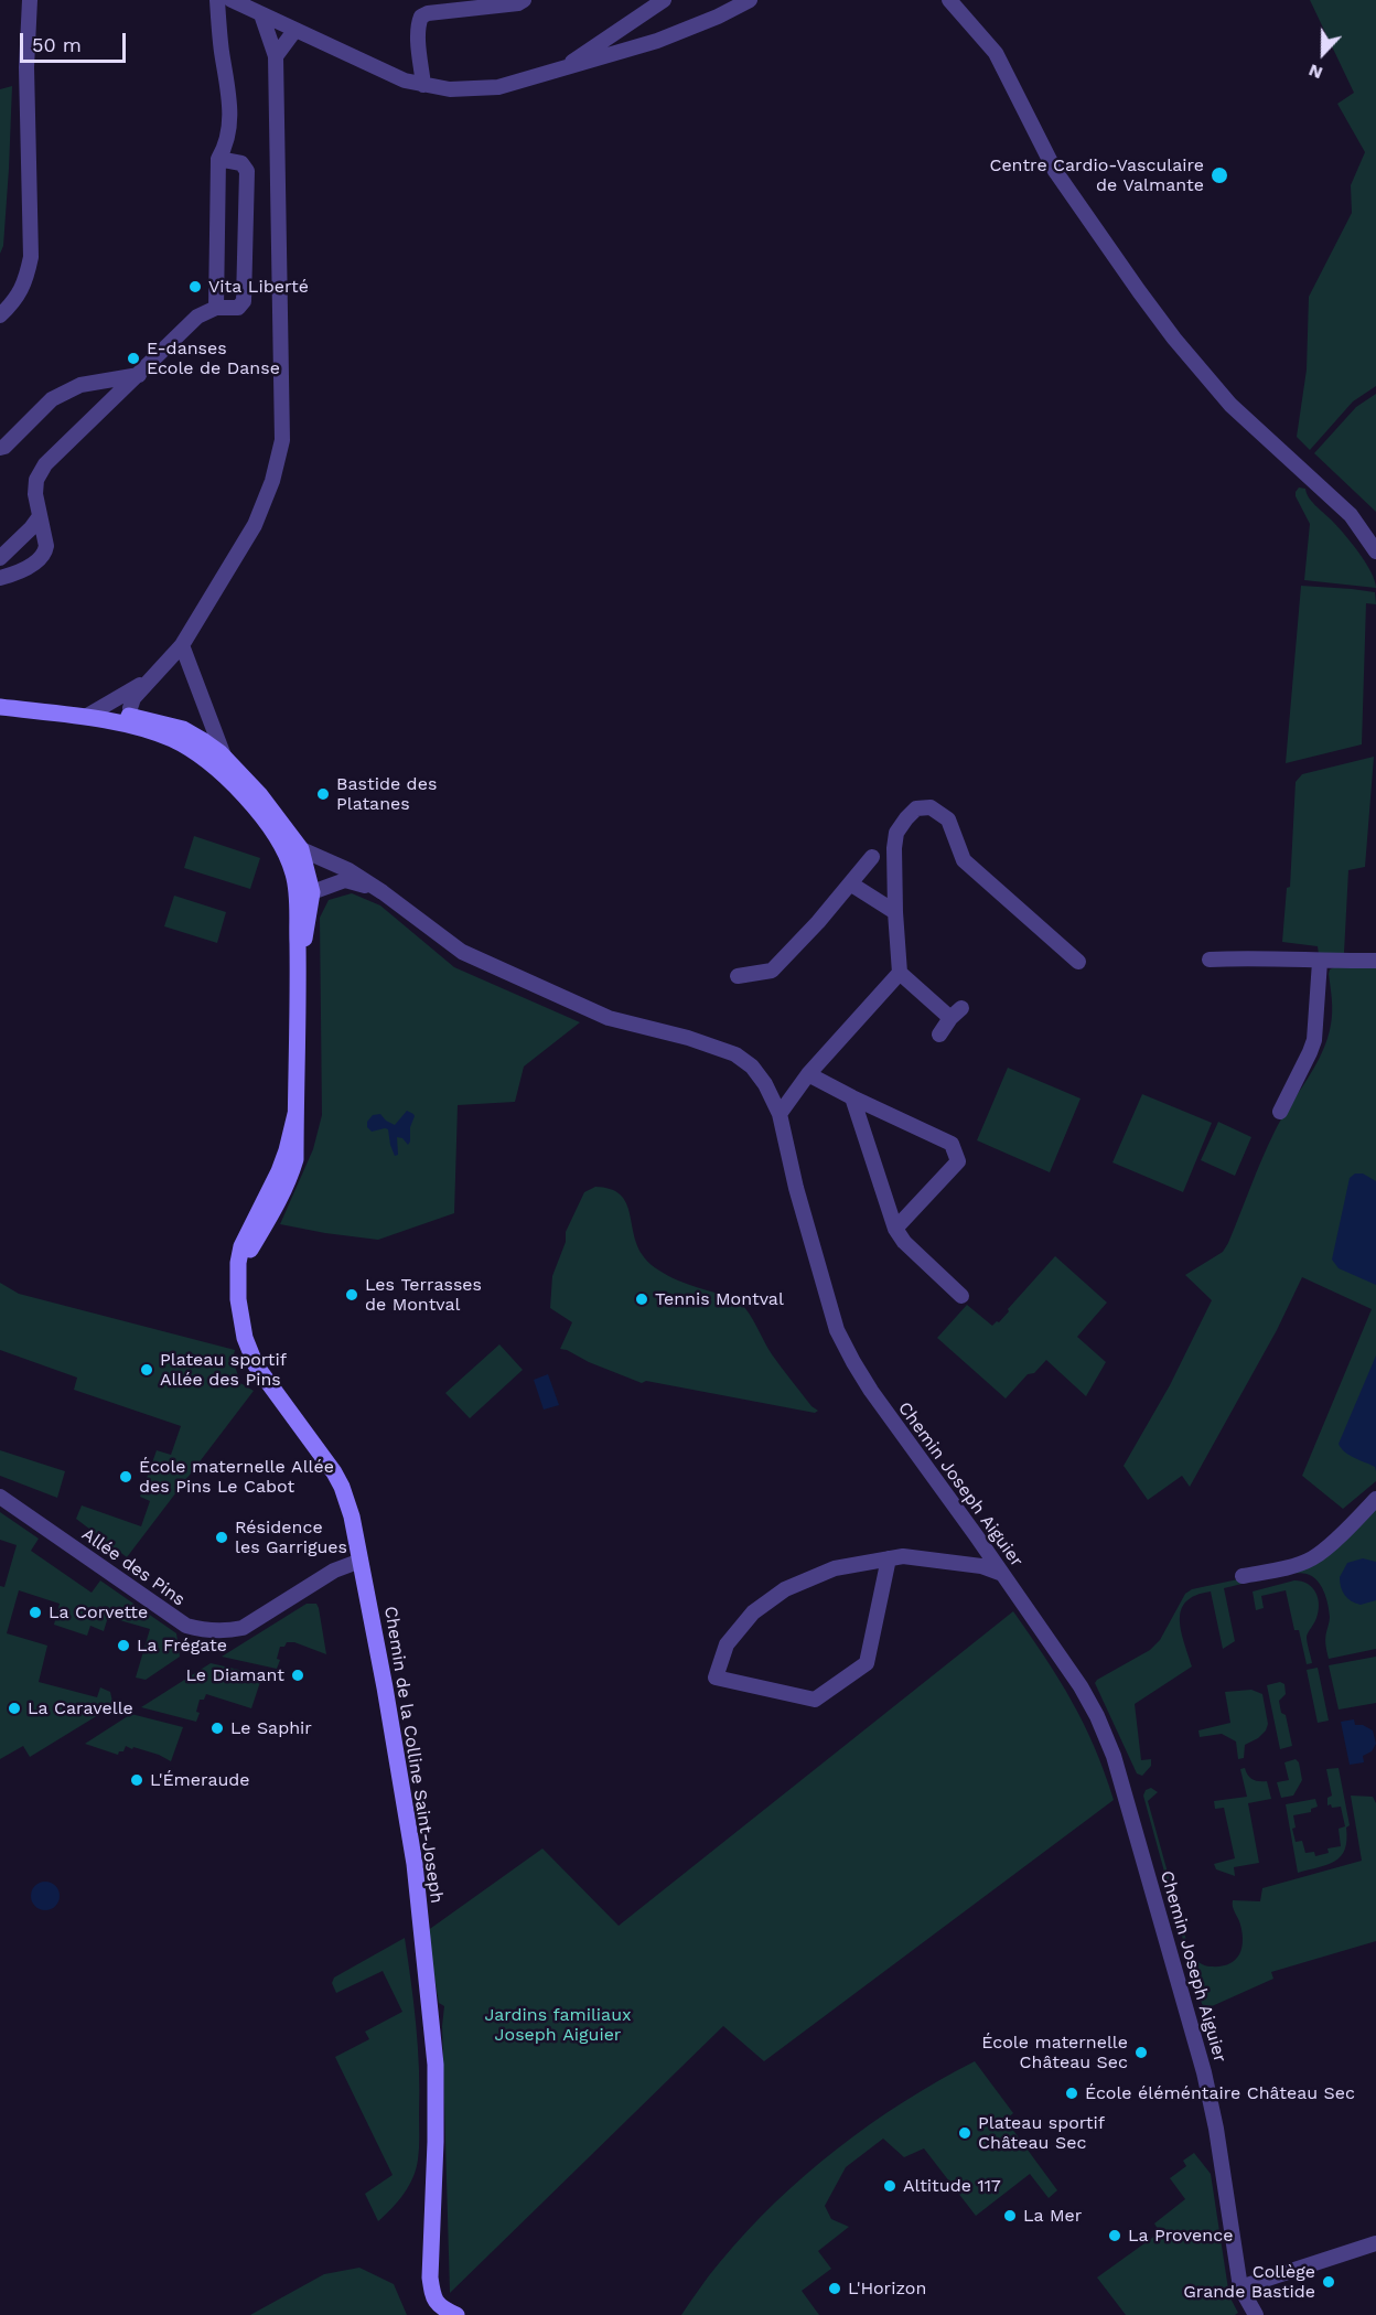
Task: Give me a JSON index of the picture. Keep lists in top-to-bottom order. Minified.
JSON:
{"streets":{"street":["Chemin Joseph Aiguier","Allée des Pins","Chemin de la Colline Saint-Joseph"]},"crossings":[["Chemin Joseph Aiguier","Chemin de la Colline Saint-Joseph"],["Allée des Pins","Chemin de la Colline Saint-Joseph"]],"parks":["Jardins familiaux Joseph Aiguier"],"places":["Centre Cardio-Vasculaire de Valmante","Vita Liberté","E-danses Ecole de Danse","Bastide des Platanes","Les Terrasses de Montval","Tennis Montval","Plateau sportif Allée des Pins","École maternelle Allée des Pins Le Cabot","Résidence les Garrigues","La Corvette","La Frégate","Le Diamant","La Caravelle","Le Saphir","L'Émeraude","École maternelle Château Sec","École éléméntaire Château Sec","Plateau sportif Château Sec","Altitude 117","La Mer","La Provence","Collège Grande Bastide","L'Horizon"],"scale_bar":"50 m","north":"bottom"}
